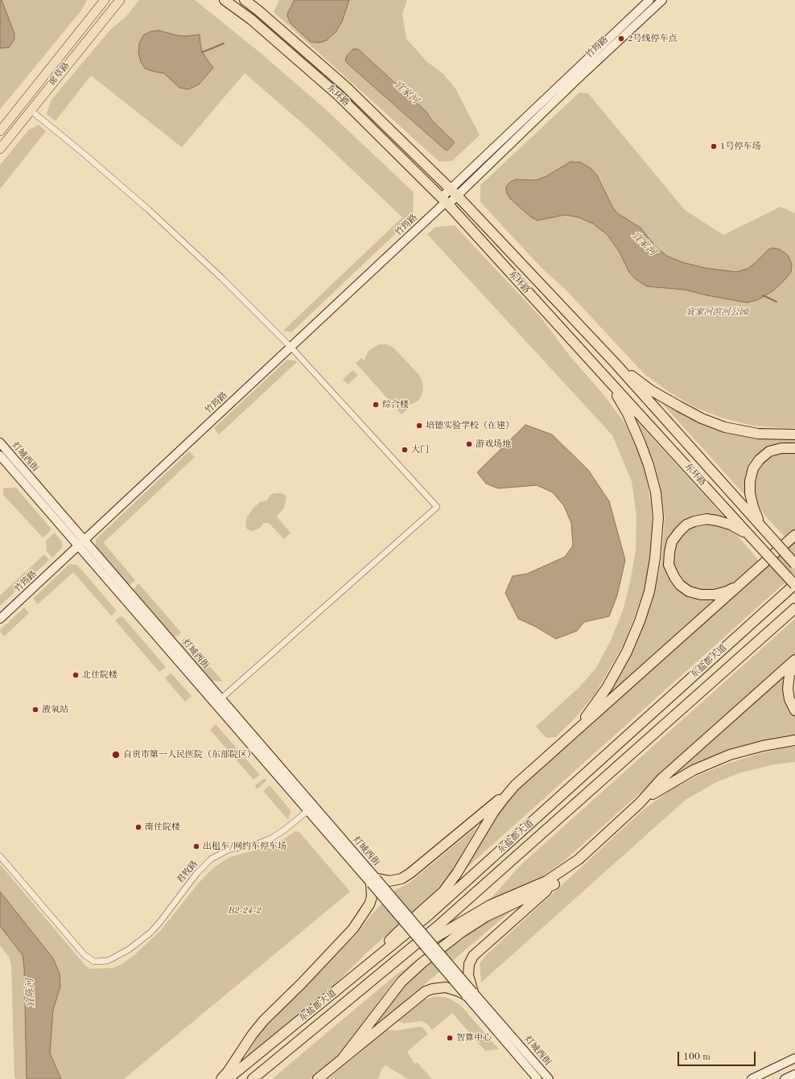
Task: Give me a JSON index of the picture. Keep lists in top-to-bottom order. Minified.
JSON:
{"streets":{"highway":["东环路","东盐都大道"],"main road":["席草路"],"street":["竹筠路","灯城西街","君牧路"]},"crossings":[["竹筠路","东环路"],["竹筠路","灯城西街"],["东环路","东盐都大道"],["灯城西街","君牧路"]],"water":["宜家河","宜陈河"],"parks":["宜家河滨河公园","B2-24-2"],"places":["2号线停车点","1号停车场","综合楼","培德实验学校（在建）","游戏场地","大门","北住院楼","液氧站","自贡市第一人民医院（东部院区）","南住院楼","出租车/网约车停车场","智算中心"],"scale_bar":"100 m"}
